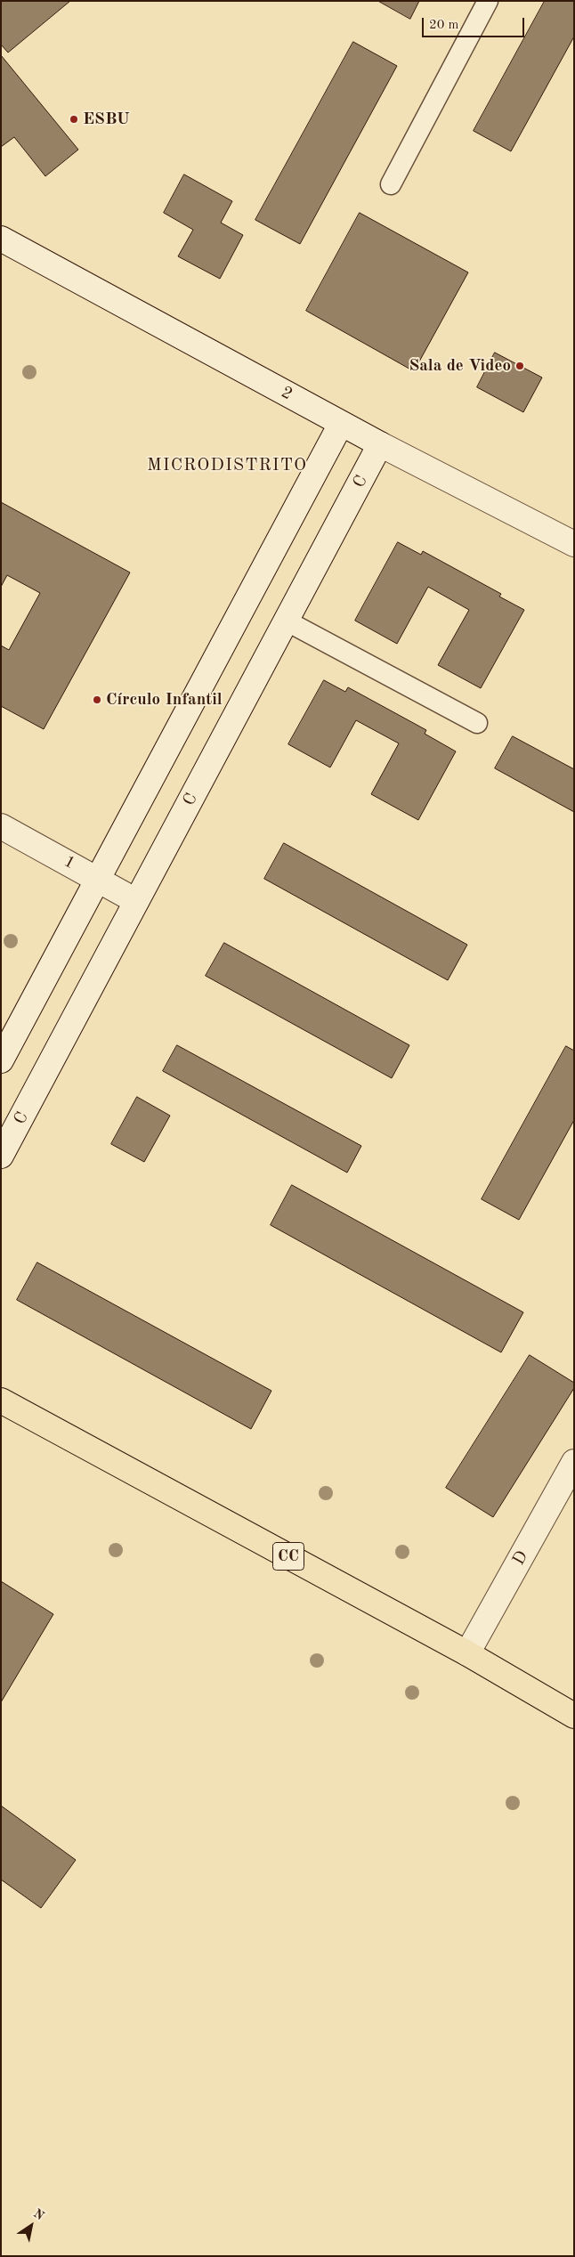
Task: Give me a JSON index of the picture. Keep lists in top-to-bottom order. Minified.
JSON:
{"streets":{"highway":["CC"],"street":["2","C","1","D"]},"crossings":[["2","C"],["C","1"],["CC","D"]],"districts":["MICRODISTRITO"],"places":["ESBU","Sala de Video","Círculo Infantil"],"scale_bar":"20 m","north":"top right"}
